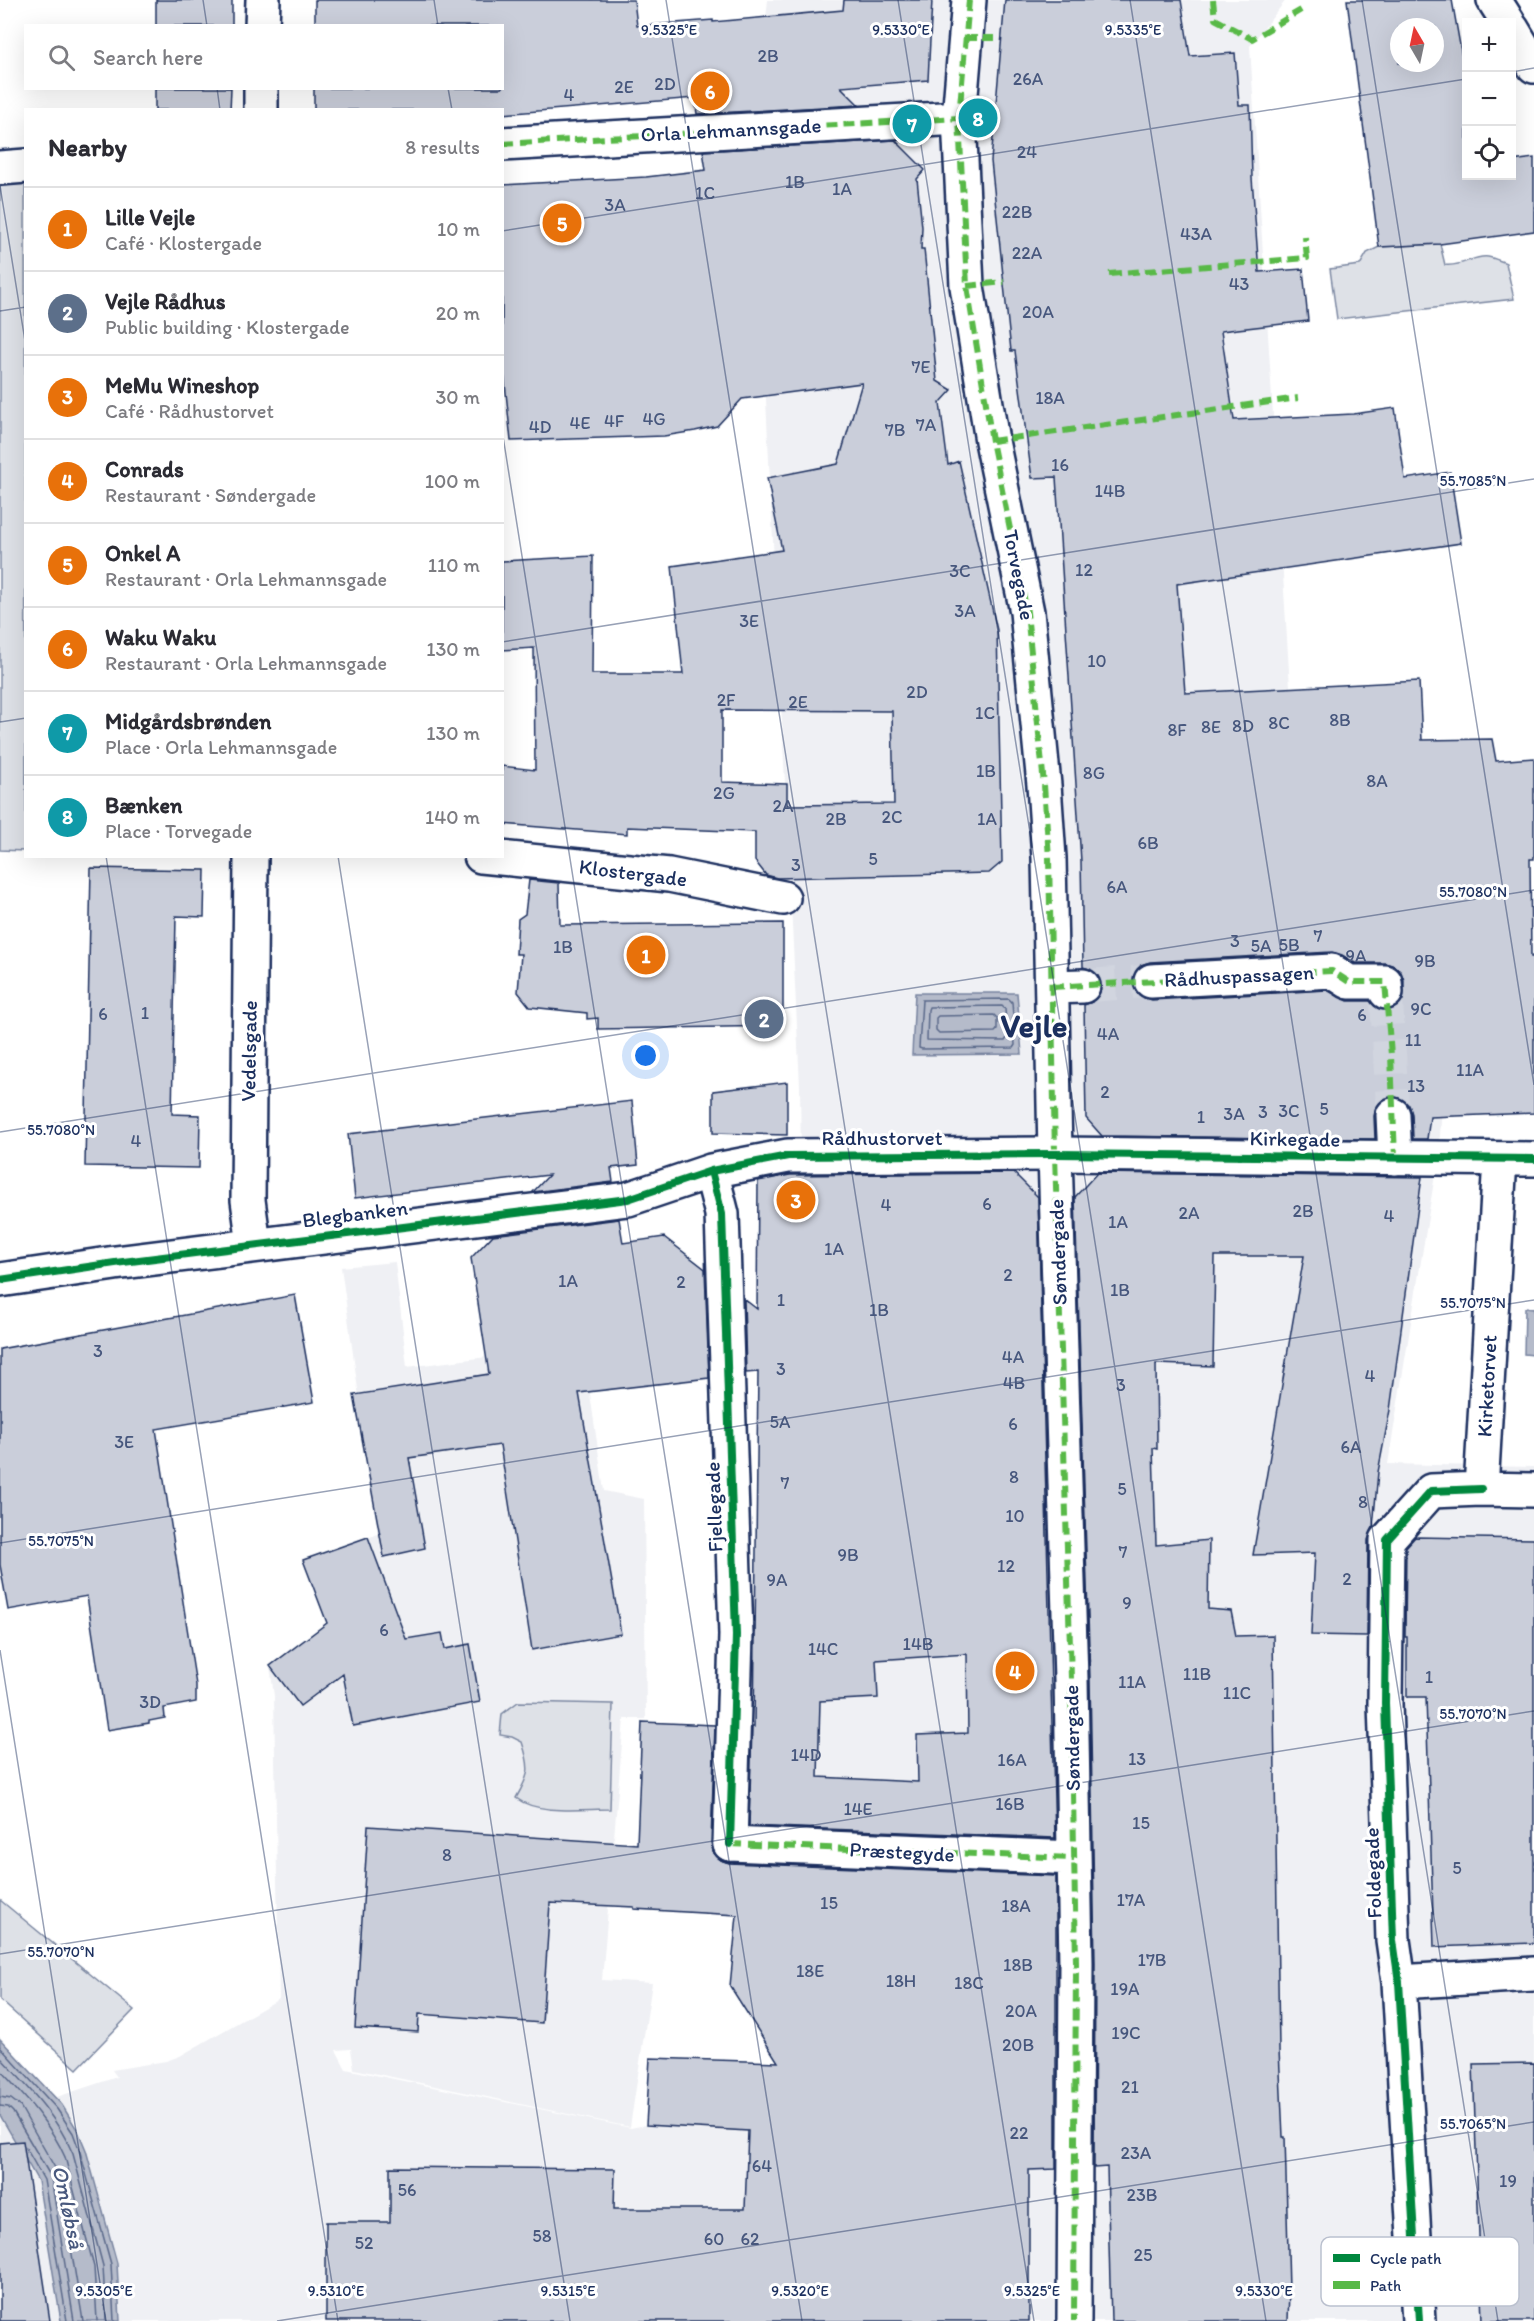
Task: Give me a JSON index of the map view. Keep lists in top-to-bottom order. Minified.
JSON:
{"streets":{"street":["Orla Lehmannsgade","Torvegade","Klostergade","Rådhuspassagen","Vedelsgade","Rådhustorvet","Kirkegade","Blegbanken","Søndergade","Kirketorvet","Fjellegade","Præstegyde","Foldegade"]},"crossings":[["Orla Lehmannsgade","Torvegade"],["Torvegade","Rådhustorvet"],["Torvegade","Kirkegade"],["Torvegade","Søndergade"],["Vedelsgade","Blegbanken"],["Rådhustorvet","Kirkegade"],["Rådhustorvet","Blegbanken"],["Rådhustorvet","Søndergade"],["Rådhustorvet","Fjellegade"],["Kirkegade","Søndergade"],["Kirkegade","Kirketorvet"],["Blegbanken","Fjellegade"],["Søndergade","Præstegyde"],["Kirketorvet","Foldegade"],["Fjellegade","Præstegyde"]],"districts":["Vejle"],"water":["Omløbså"],"house_numbers":["2B","26A","2D","2E","4","24","1B","1A","1C","3A","22B","43A","22A","43","20A","7E","18A","4G","4F","4E","7A","4D","7B","16","14B","12","3C","3A","3E","10","2D","2F","2E","1C","8B","8C","8D","8E","8F","1B","8G","8A","2G","2A","2C","2B","1A","6B","5","3","6A","7","3","5B","5A","1B","9A","9B","9C","1","6","6","4A","11","11A","13","2","5","3C","3","3A","1","4","6","4","2B","2A","4","1A","1A","2","1A","2","1B","1","1B","3","4A","3","4","4B","3","5A","6","3E","6A","8","7","5","8","10","7","9B","12","2","9A","9","6","14B","14C","11B","1","11A","11C","3D","14D","13","16A","16B","14E","15","8","5","17A","15","18A","17B","18B","18E","18H","18C","19A","20A","19C","20B","21","22","23A","64","19","56","23B","58","60","62","52","25"],"legend":["Cycle path","Path"],"north":"top","page":{"map_buttons":["+","−"],"search":"Search here","pins":["6","8","7","5","1","2","3","4"],"heading":["Nearby","8 results"],"list":[{"mark":"1","name":"Lille Vejle","note":"Café · Klostergade","value":"10 m"},{"mark":"2","name":"Vejle Rådhus","note":"Public building · Klostergade","value":"20 m"},{"mark":"3","name":"MeMu Wineshop","note":"Café · Rådhustorvet","value":"30 m"},{"mark":"4","name":"Conrads","note":"Restaurant · Søndergade","value":"100 m"},{"mark":"5","name":"Onkel A","note":"Restaurant · Orla Lehmannsgade","value":"110 m"},{"mark":"6","name":"Waku Waku","note":"Restaurant · Orla Lehmannsgade","value":"130 m"},{"mark":"7","name":"Midgårdsbrønden","note":"Place · Orla Lehmannsgade","value":"130 m"},{"mark":"8","name":"Bænken","note":"Place · Torvegade","value":"140 m"}]},"coordinates":["9.5325°E","9.5330°E","9.5335°E","55.7085°N","55.7080°N","55.7075°N","55.7070°N","55.7065°N","9.5305°E","9.5310°E","9.5315°E","9.5320°E"]}
